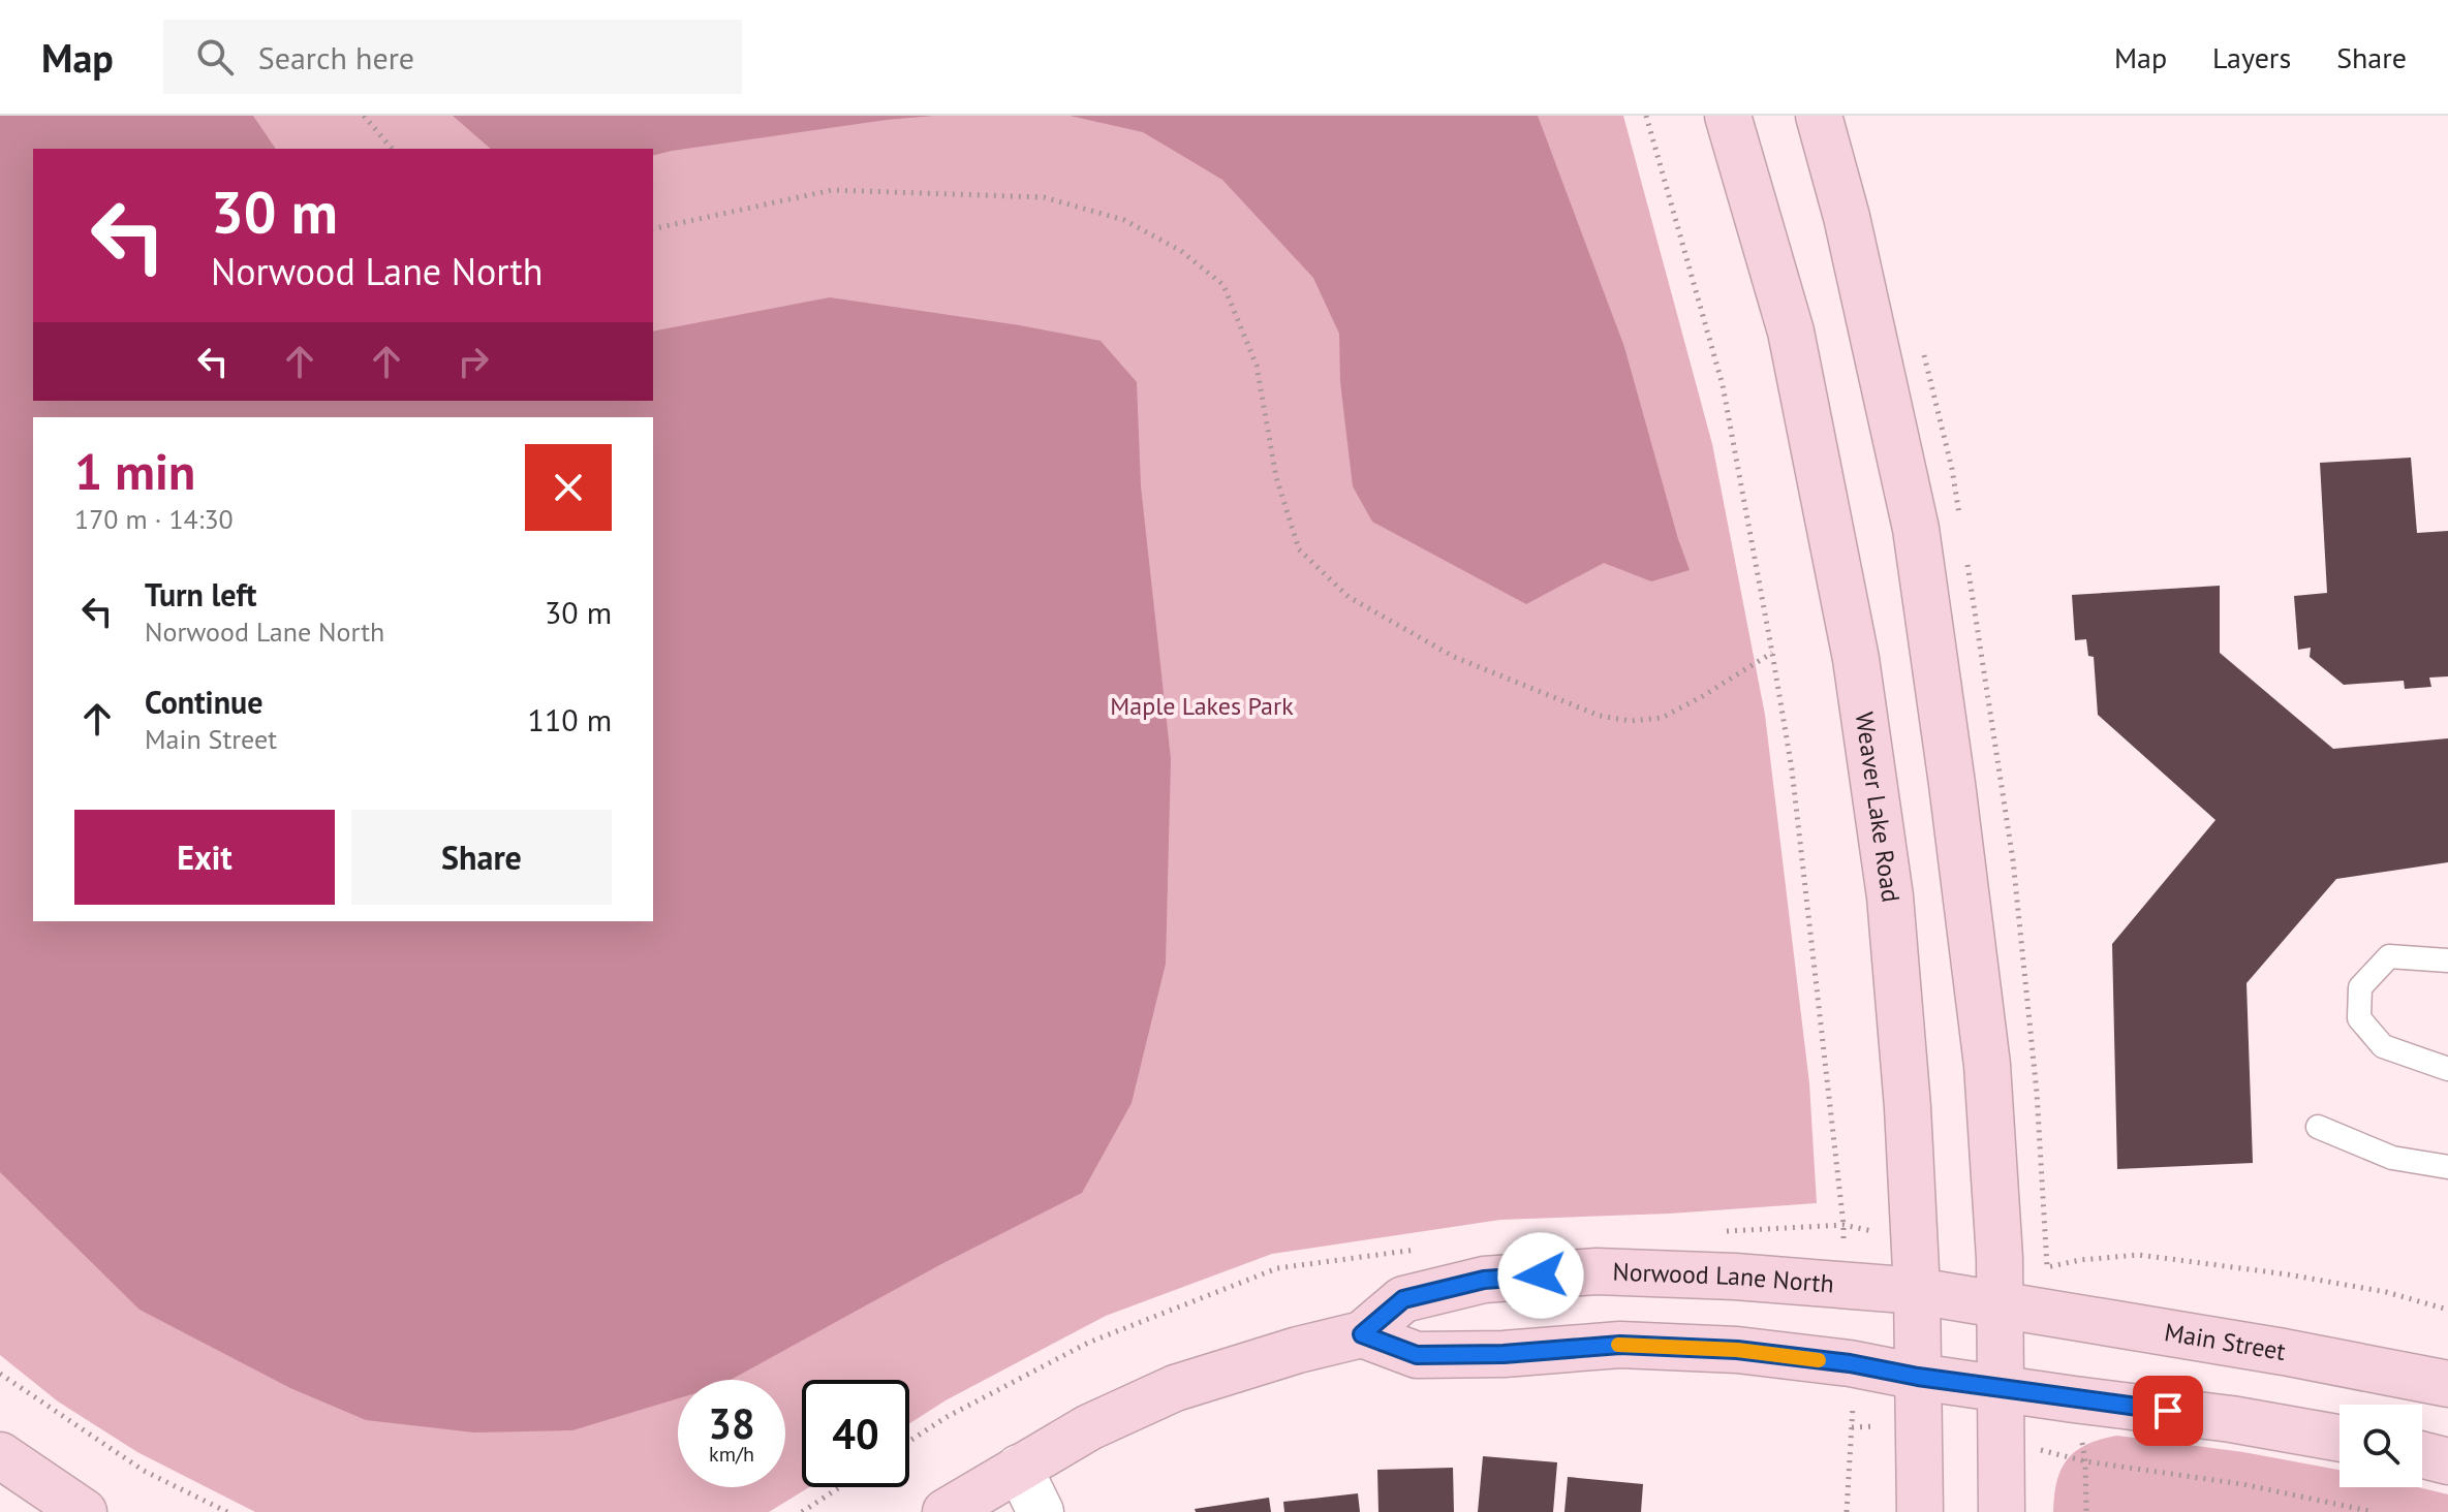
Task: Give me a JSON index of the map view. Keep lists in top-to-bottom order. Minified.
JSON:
{"streets":{"main road":["Weaver Lake Road","Norwood Lane North","Main Street"]},"crossings":[["Weaver Lake Road","Norwood Lane North"],["Norwood Lane North","Main Street"]],"parks":["Maple Lakes Park"],"page":{"header":"Map","search":"Search here","nav":["Map","Layers","Share"],"turn":["30 m","Norwood Lane North"],"heading":["1 min","170 m · 14:30"],"list":[{"name":"Turn left","note":"Norwood Lane North","value":"30 m"},{"name":"Continue","note":"Main Street","value":"110 m"}],"buttons":["Exit","Share"],"speed":"38 km/h","limit":"40"}}
